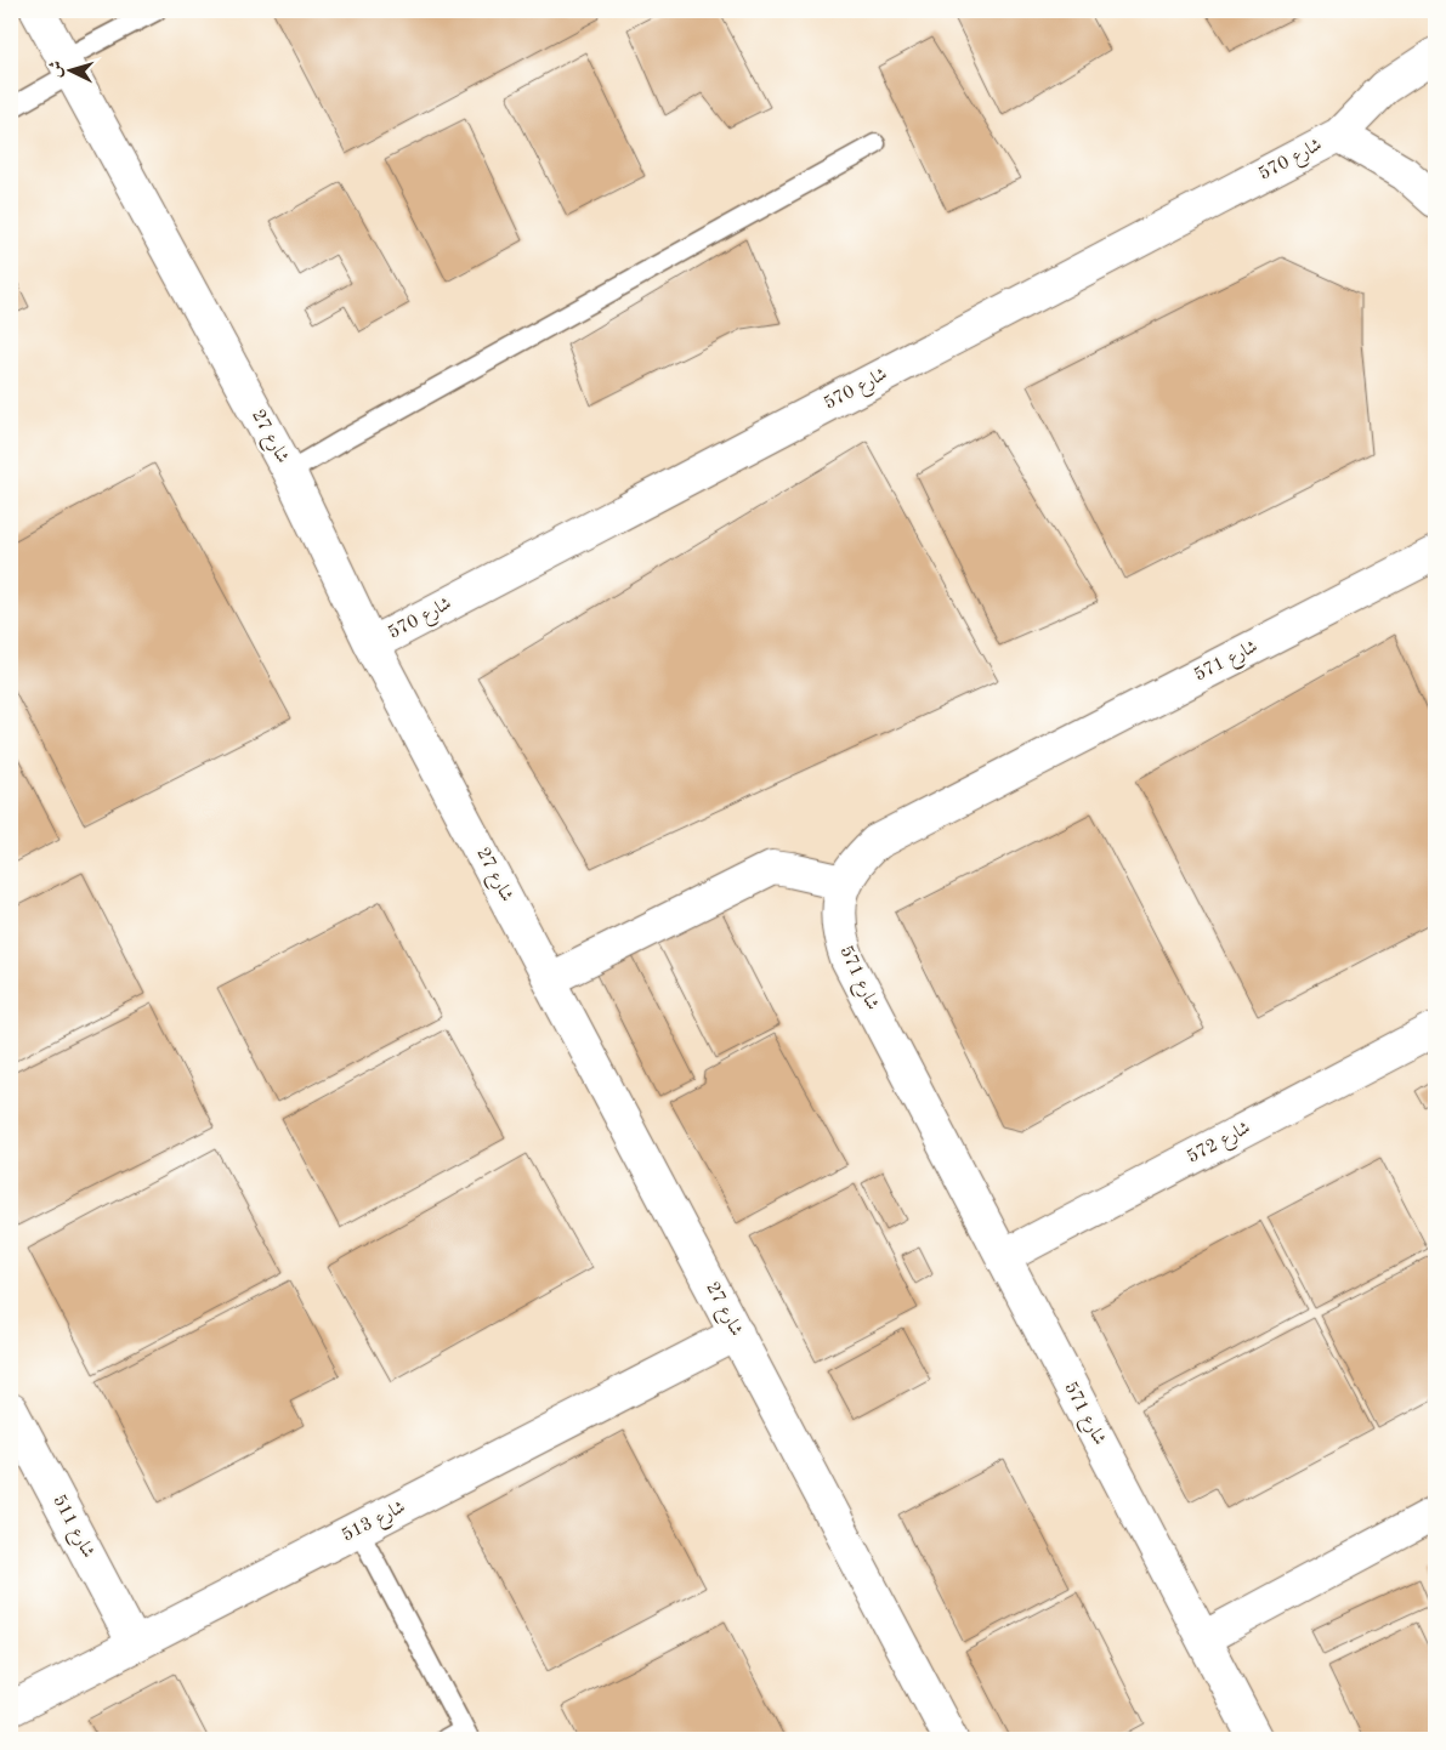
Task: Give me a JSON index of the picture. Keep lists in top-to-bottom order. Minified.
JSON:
{"streets":{"street":["شارع 570","شارع 27","شارع 571","شارع 572","شارع 513","شارع 511"]},"crossings":[["شارع 570","شارع 27"],["شارع 27","شارع 513"],["شارع 571","شارع 572"],["شارع 513","شارع 511"]],"north":"left"}
